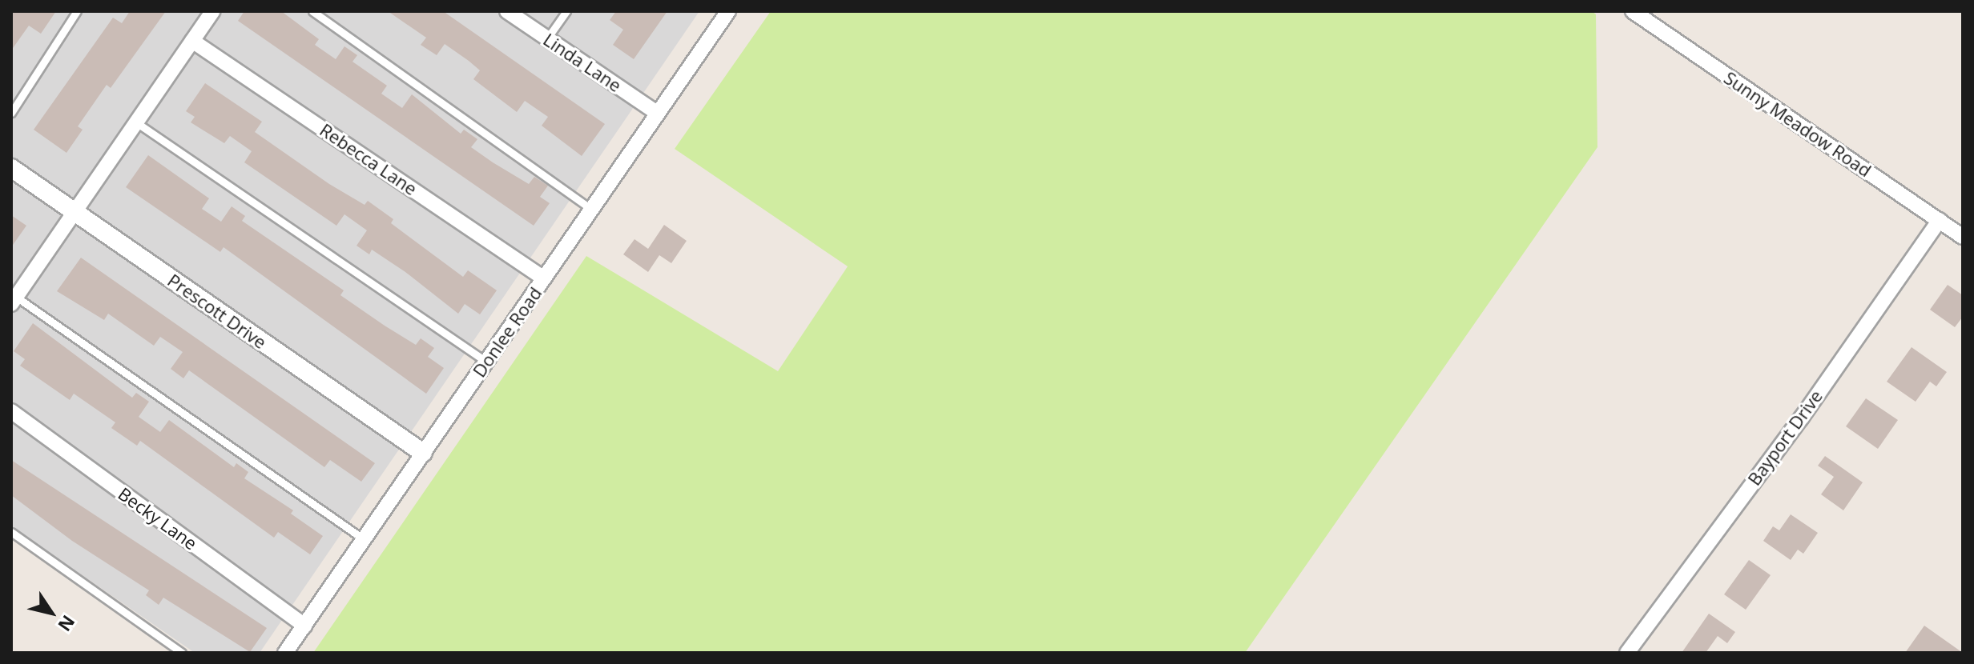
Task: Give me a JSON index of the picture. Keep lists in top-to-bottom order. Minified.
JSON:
{"streets":{"street":["Linda Lane","Sunny Meadow Road","Rebecca Lane","Prescott Drive","Donlee Road","Bayport Drive","Becky Lane"]},"crossings":[["Linda Lane","Donlee Road"],["Sunny Meadow Road","Bayport Drive"],["Rebecca Lane","Donlee Road"],["Prescott Drive","Donlee Road"],["Donlee Road","Becky Lane"]],"north":"bottom right"}
